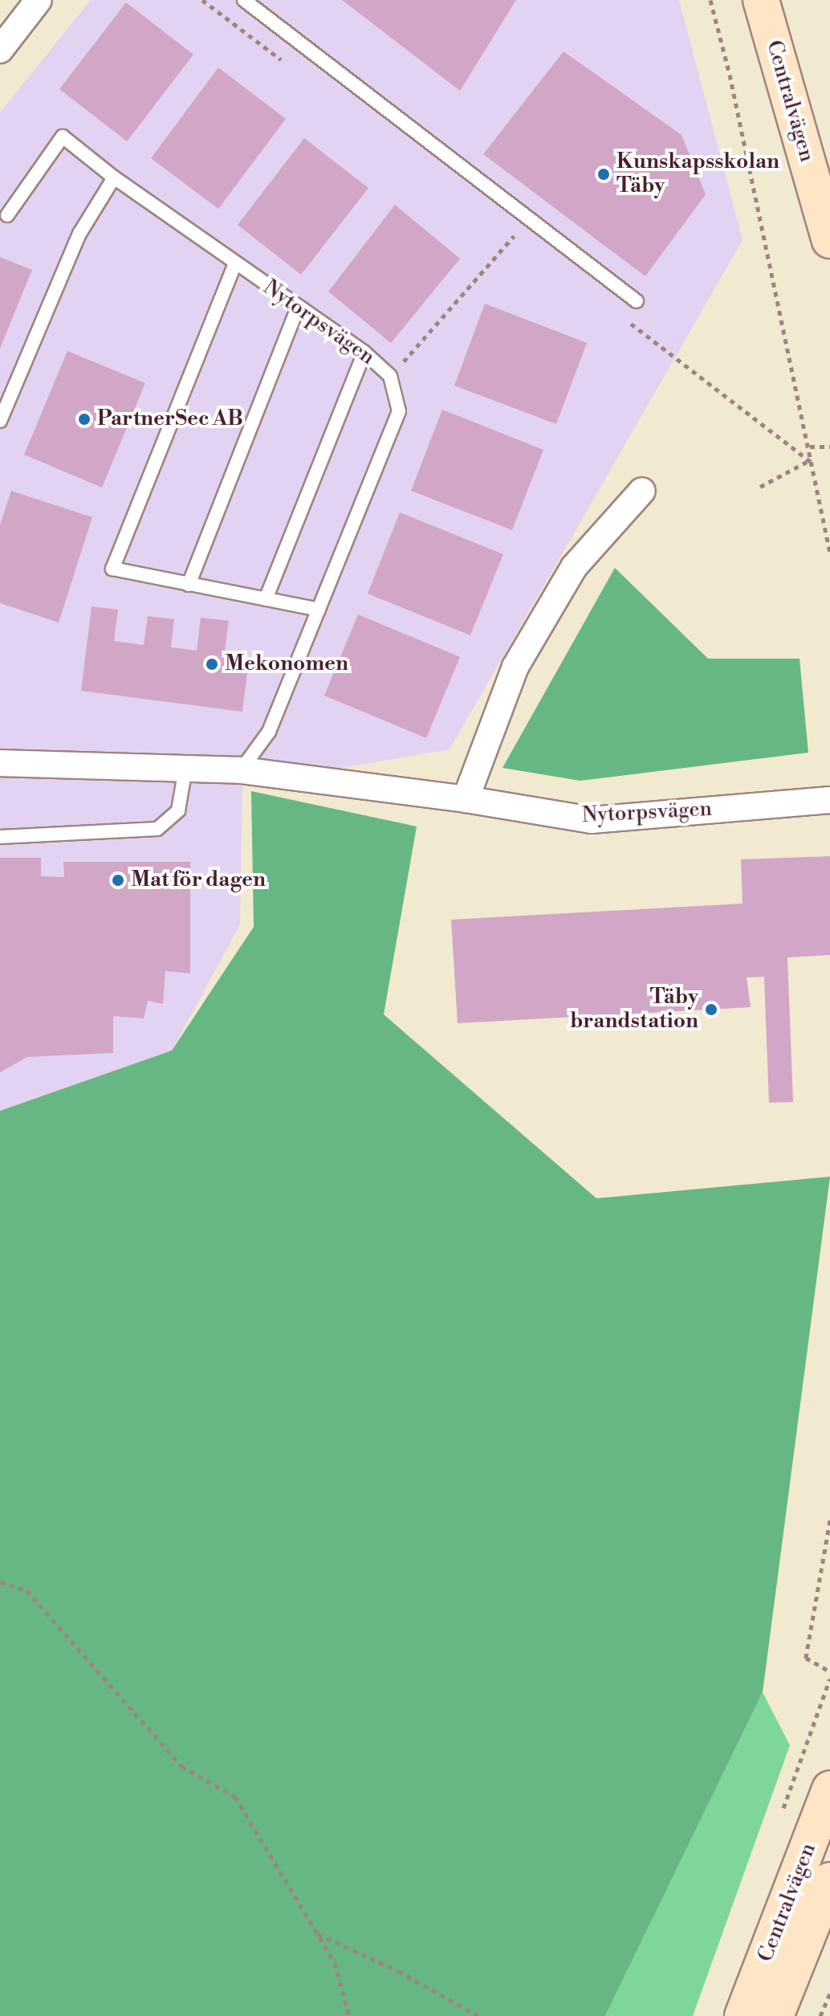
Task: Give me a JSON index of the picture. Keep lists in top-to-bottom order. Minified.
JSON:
{"streets":{"street":["Centralvägen","Nytorpsvägen"]},"places":["Kunskapsskolan Täby","PartnerSec AB","Mekonomen","Mat för dagen","Täby brandstation"]}
